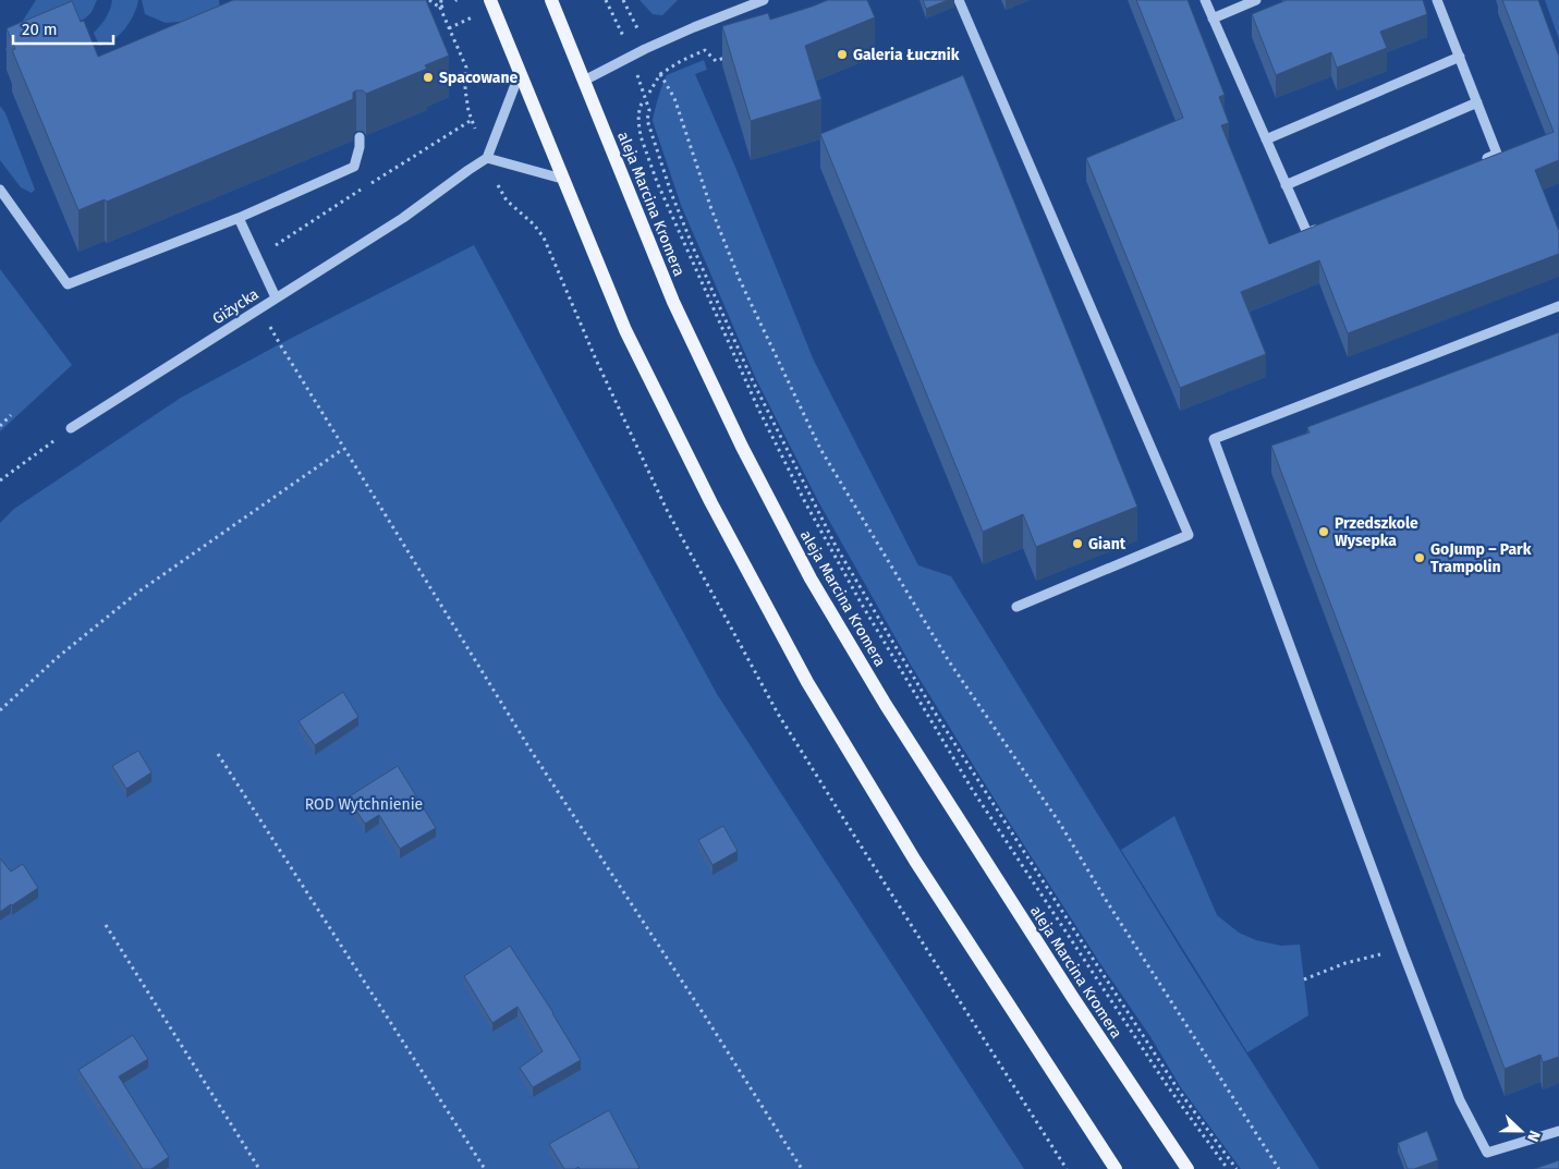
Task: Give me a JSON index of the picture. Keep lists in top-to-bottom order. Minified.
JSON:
{"streets":{"main road":["aleja Marcina Kromera"],"street":["Giżycka"]},"parks":["ROD Wytchnienie"],"places":["Galeria Łucznik","Spacowane","Przedszkole Wysepka","Giant","GoJump – Park Trampolin"],"scale_bar":"20 m","north":"right"}
